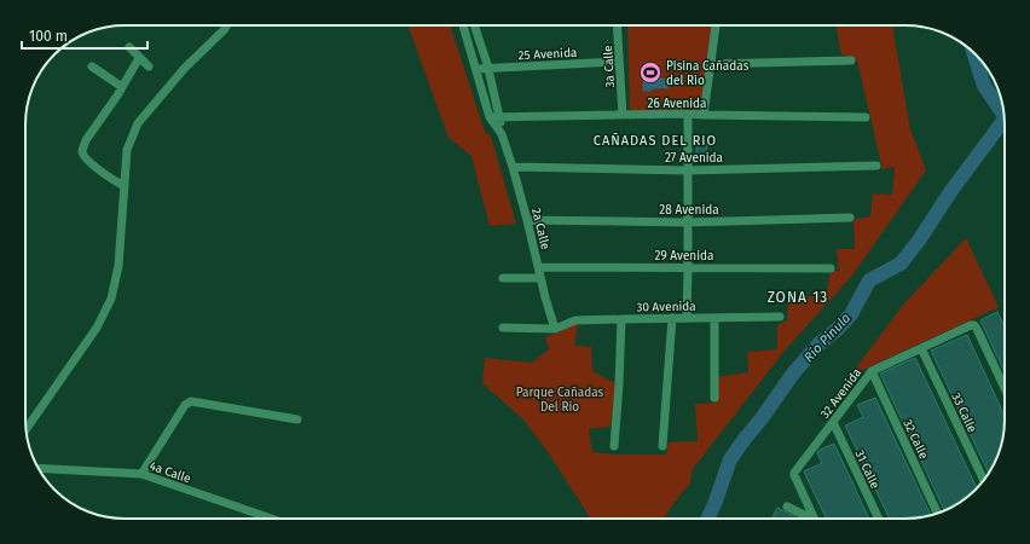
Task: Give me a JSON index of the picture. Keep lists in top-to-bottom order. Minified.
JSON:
{"streets":{"street":["25 Avenida","3a Calle","26 Avenida","27 Avenida","28 Avenida","2a Calle","29 Avenida","30 Avenida","32 Avenida","33 Calle","32 Calle","31 Calle","4a Calle"]},"crossings":[["25 Avenida","3a Calle"],["25 Avenida","2a Calle"],["3a Calle","26 Avenida"],["26 Avenida","2a Calle"],["27 Avenida","2a Calle"],["28 Avenida","2a Calle"],["2a Calle","29 Avenida"],["2a Calle","30 Avenida"],["32 Avenida","33 Calle"],["32 Avenida","32 Calle"],["32 Avenida","31 Calle"]],"districts":["CAÑADAS DEL RIO","ZONA 13"],"water":["Río Pinula"],"parks":["Parque Cañadas Del Rio"],"places":{"sports":["Pisina Cañadas del Rio"]},"scale_bar":"100 m"}
